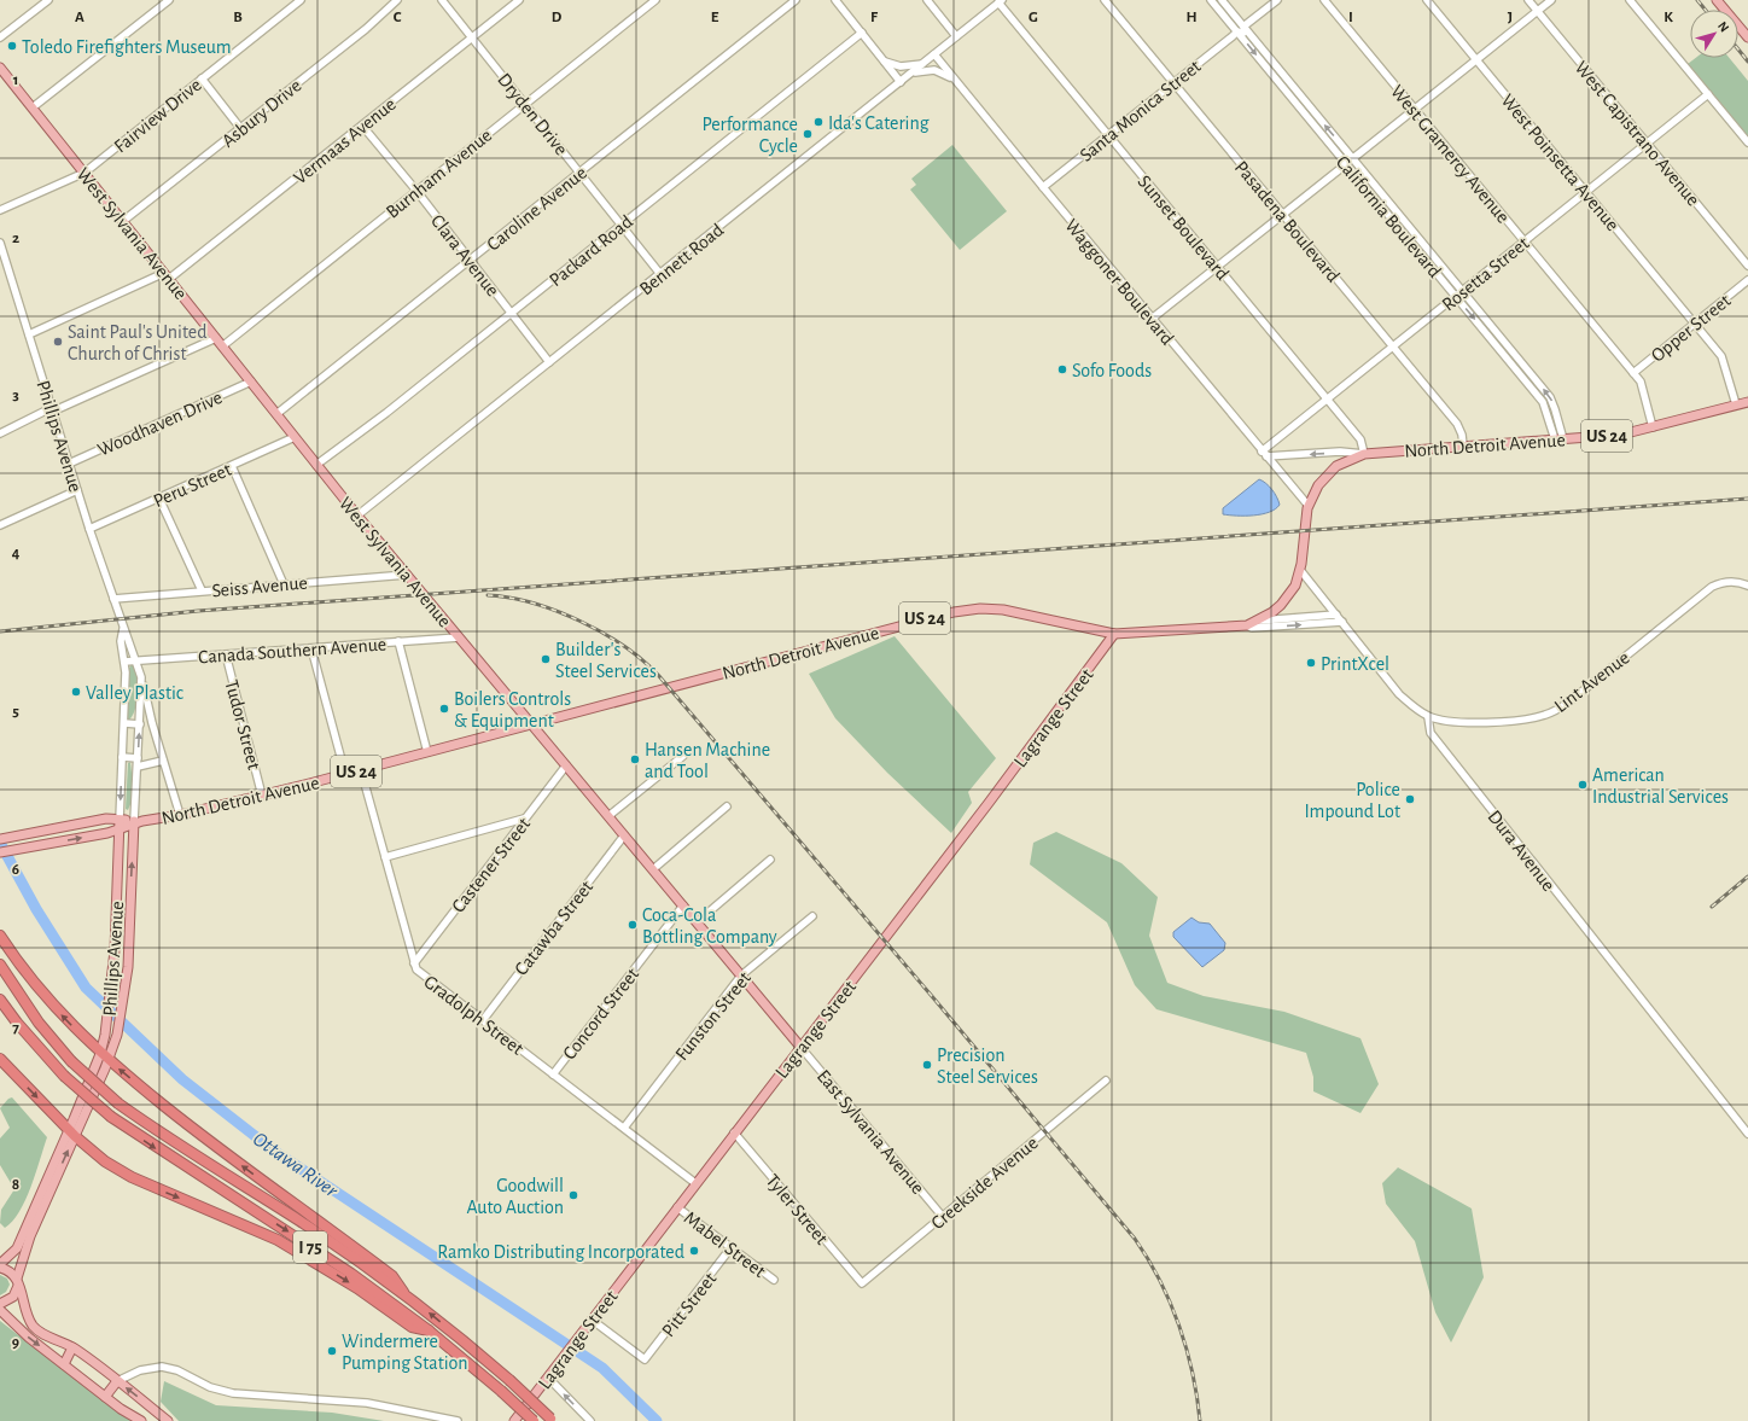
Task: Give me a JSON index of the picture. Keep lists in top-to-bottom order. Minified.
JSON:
{"streets":{"highway":["I 75"],"main road":["West Sylvania Avenue","Phillips Avenue","US 24","North Detroit Avenue","Lagrange Street"],"street":["Santa Monica Street","Asbury Drive","Dryden Drive","Fairview Drive","West Capistrano Avenue","Vermaas Avenue","West Gramercy Avenue","West Poinsetta Avenue","Burnham Avenue","Caroline Avenue","California Boulevard","Pasadena Boulevard","Sunset Boulevard","Packard Road","Clara Avenue","Bennett Road","Rosetta Street","Waggoner Boulevard","Opper Street","Woodhaven Drive","Peru Street","Seiss Avenue","Canada Southern Avenue","Lint Avenue","Tudor Street","Dura Avenue","Castener Street","Catawba Street","Concord Street","Gradolph Street","Funston Street","East Sylvania Avenue","Creekside Avenue","Tyler Street","Mabel Street","Pitt Street"]},"crossings":[["Santa Monica Street","California Boulevard"],["Santa Monica Street","Pasadena Boulevard"],["Santa Monica Street","Sunset Boulevard"],["Santa Monica Street","Waggoner Boulevard"],["Asbury Drive","West Sylvania Avenue"],["Dryden Drive","Vermaas Avenue"],["Dryden Drive","Burnham Avenue"],["Dryden Drive","Caroline Avenue"],["Dryden Drive","Packard Road"],["Dryden Drive","Bennett Road"],["Fairview Drive","West Sylvania Avenue"],["West Capistrano Avenue","Rosetta Street"],["Vermaas Avenue","West Sylvania Avenue"],["Vermaas Avenue","Clara Avenue"],["Vermaas Avenue","Phillips Avenue"],["West Gramercy Avenue","Rosetta Street"],["West Gramercy Avenue","Opper Street"],["West Gramercy Avenue","North Detroit Avenue"],["West Poinsetta Avenue","Rosetta Street"],["West Poinsetta Avenue","Opper Street"],["West Poinsetta Avenue","North Detroit Avenue"],["Burnham Avenue","West Sylvania Avenue"],["Burnham Avenue","Clara Avenue"],["Caroline Avenue","West Sylvania Avenue"],["Caroline Avenue","Clara Avenue"],["California Boulevard","Rosetta Street"],["California Boulevard","North Detroit Avenue"],["Pasadena Boulevard","Rosetta Street"],["Pasadena Boulevard","North Detroit Avenue"],["Sunset Boulevard","Bennett Road"],["Sunset Boulevard","Rosetta Street"],["Sunset Boulevard","North Detroit Avenue"],["West Sylvania Avenue","Packard Road"],["West Sylvania Avenue","Bennett Road"],["West Sylvania Avenue","Woodhaven Drive"],["West Sylvania Avenue","North Detroit Avenue"],["West Sylvania Avenue","Peru Street"],["West Sylvania Avenue","Seiss Avenue"],["West Sylvania Avenue","Canada Southern Avenue"],["West Sylvania Avenue","Lagrange Street"],["West Sylvania Avenue","Castener Street"],["West Sylvania Avenue","Catawba Street"],["West Sylvania Avenue","Concord Street"],["West Sylvania Avenue","Funston Street"],["West Sylvania Avenue","East Sylvania Avenue"],["Packard Road","Clara Avenue"],["Clara Avenue","Bennett Road"],["Bennett Road","Waggoner Boulevard"],["Rosetta Street","Waggoner Boulevard"],["Rosetta Street","North Detroit Avenue"],["Waggoner Boulevard","North Detroit Avenue"],["Woodhaven Drive","Phillips Avenue"],["Phillips Avenue","North Detroit Avenue"],["Phillips Avenue","Peru Street"],["Phillips Avenue","Seiss Avenue"],["Phillips Avenue","Canada Southern Avenue"],["North Detroit Avenue","Lagrange Street"],["North Detroit Avenue","Tudor Street"],["North Detroit Avenue","Gradolph Street"],["Canada Southern Avenue","Tudor Street"],["Lint Avenue","Dura Avenue"],["Lagrange Street","Gradolph Street"],["Lagrange Street","East Sylvania Avenue"],["Lagrange Street","Tyler Street"],["Lagrange Street","Mabel Street"],["Lagrange Street","Pitt Street"],["Castener Street","Gradolph Street"],["Catawba Street","Gradolph Street"],["Concord Street","Gradolph Street"],["Gradolph Street","Funston Street"],["East Sylvania Avenue","Creekside Avenue"],["Creekside Avenue","Tyler Street"],["Mabel Street","Pitt Street"]],"water":["Ottawa River"],"places":["Toledo Firefighters Museum","Ida's Catering","Performance Cycle","Saint Paul's United Church of Christ","Sofo Foods","Builder's Steel Services","PrintXcel","Valley Plastic","Boilers Controls & Equipment","Hansen Machine and Tool","American Industrial Services","Police Impound Lot","Coca-Cola Bottling Company","Precision Steel Services","Goodwill Auto Auction","Ramko Distributing Incorporated","Windermere Pumping Station"],"north":"top right","grid":{"columns":["A","B","C","D","E","F","G","H","I","J","K"],"rows":["1","2","3","4","5","6","7","8","9"]}}
